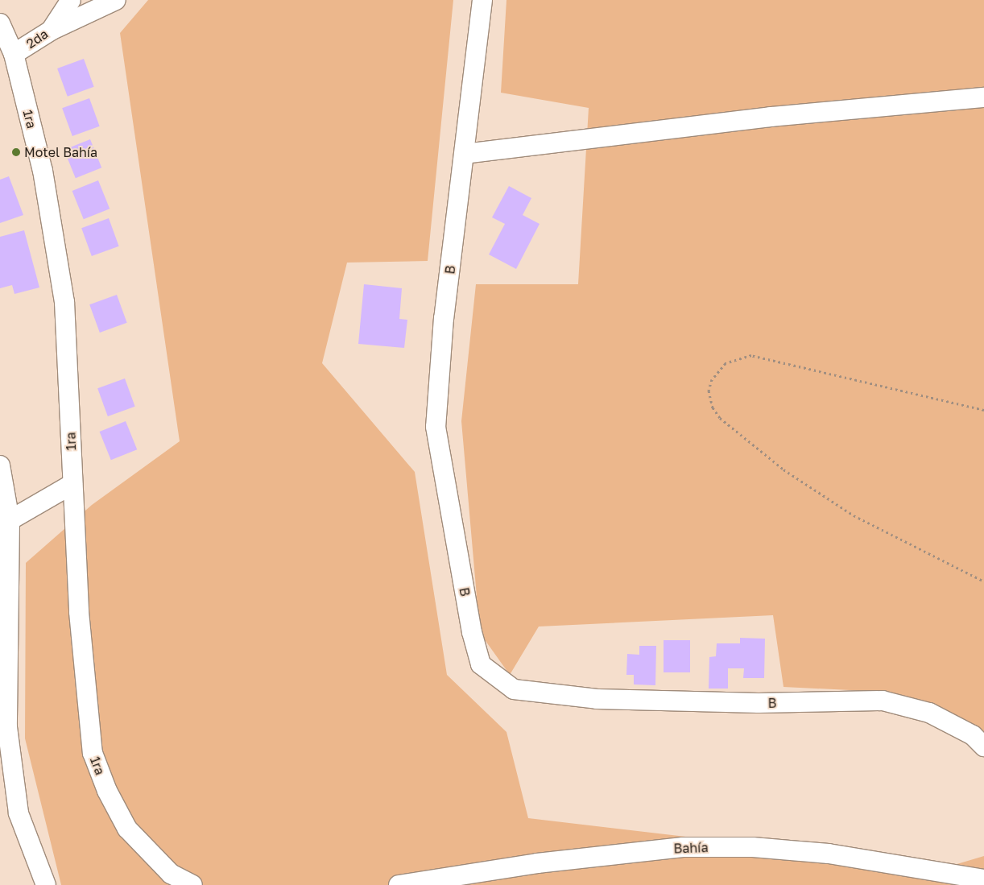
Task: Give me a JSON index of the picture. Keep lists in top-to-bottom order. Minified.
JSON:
{"streets":{"street":["2da","1ra","B","Bahía"]},"crossings":[["2da","1ra"]],"places":["Motel Bahía"]}
